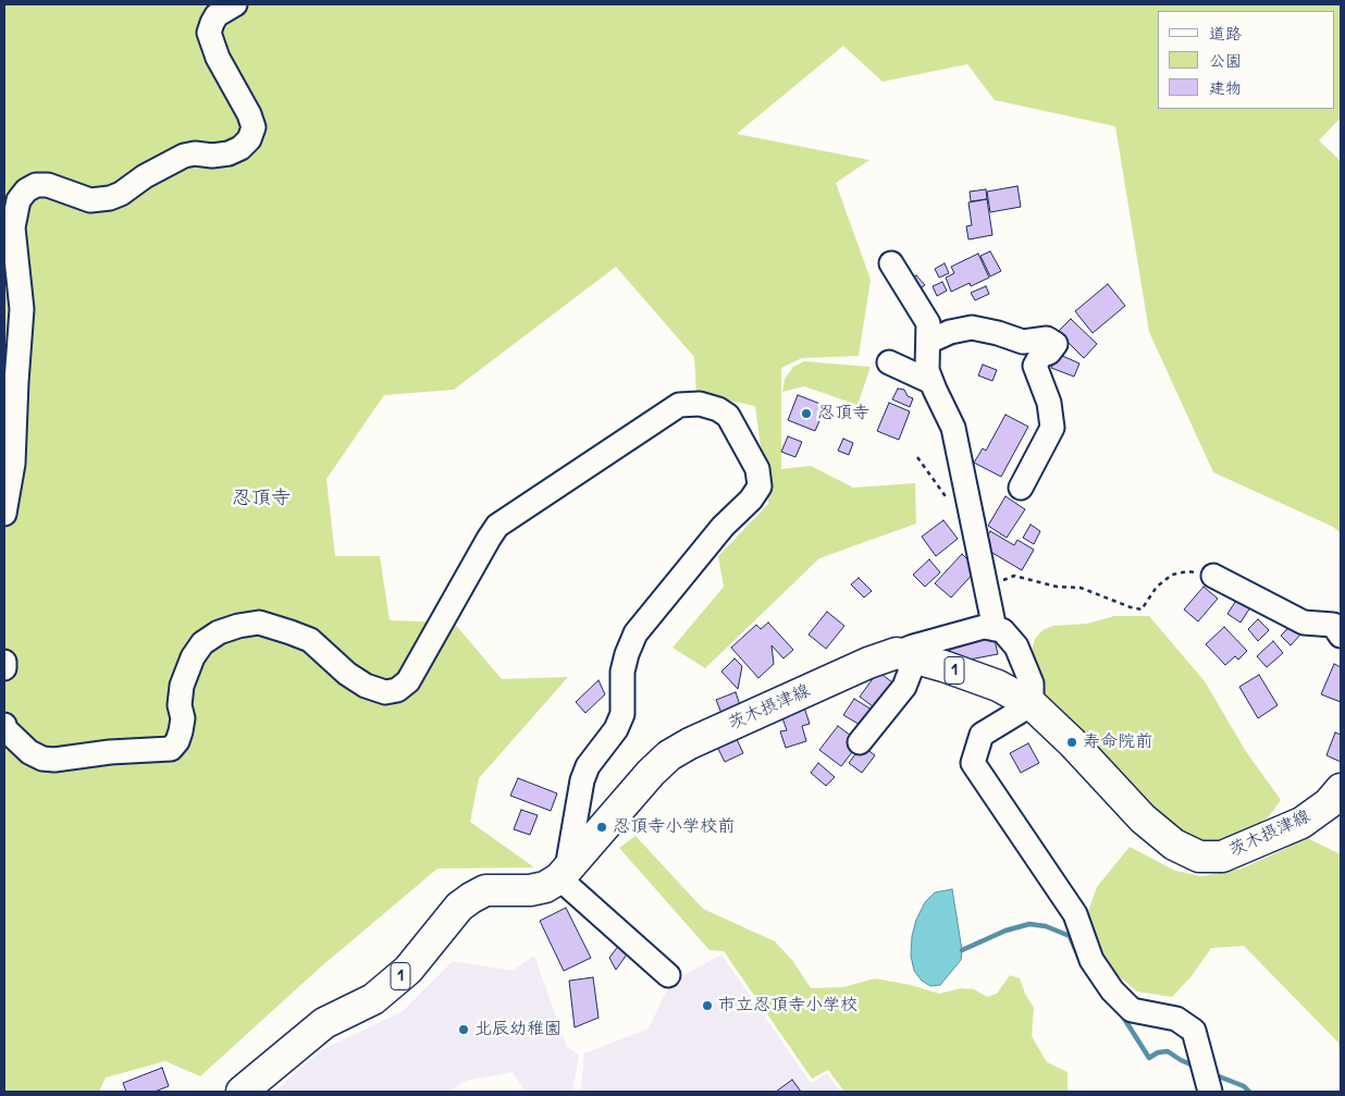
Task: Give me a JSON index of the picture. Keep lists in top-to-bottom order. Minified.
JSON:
{"streets":{"main road":["1","茨木摂津線"]},"districts":["忍頂寺"],"places":["忍頂寺","寿命院前","忍頂寺小学校前","市立忍頂寺小学校","北辰幼稚園"],"legend":["道路","公園","建物"]}
